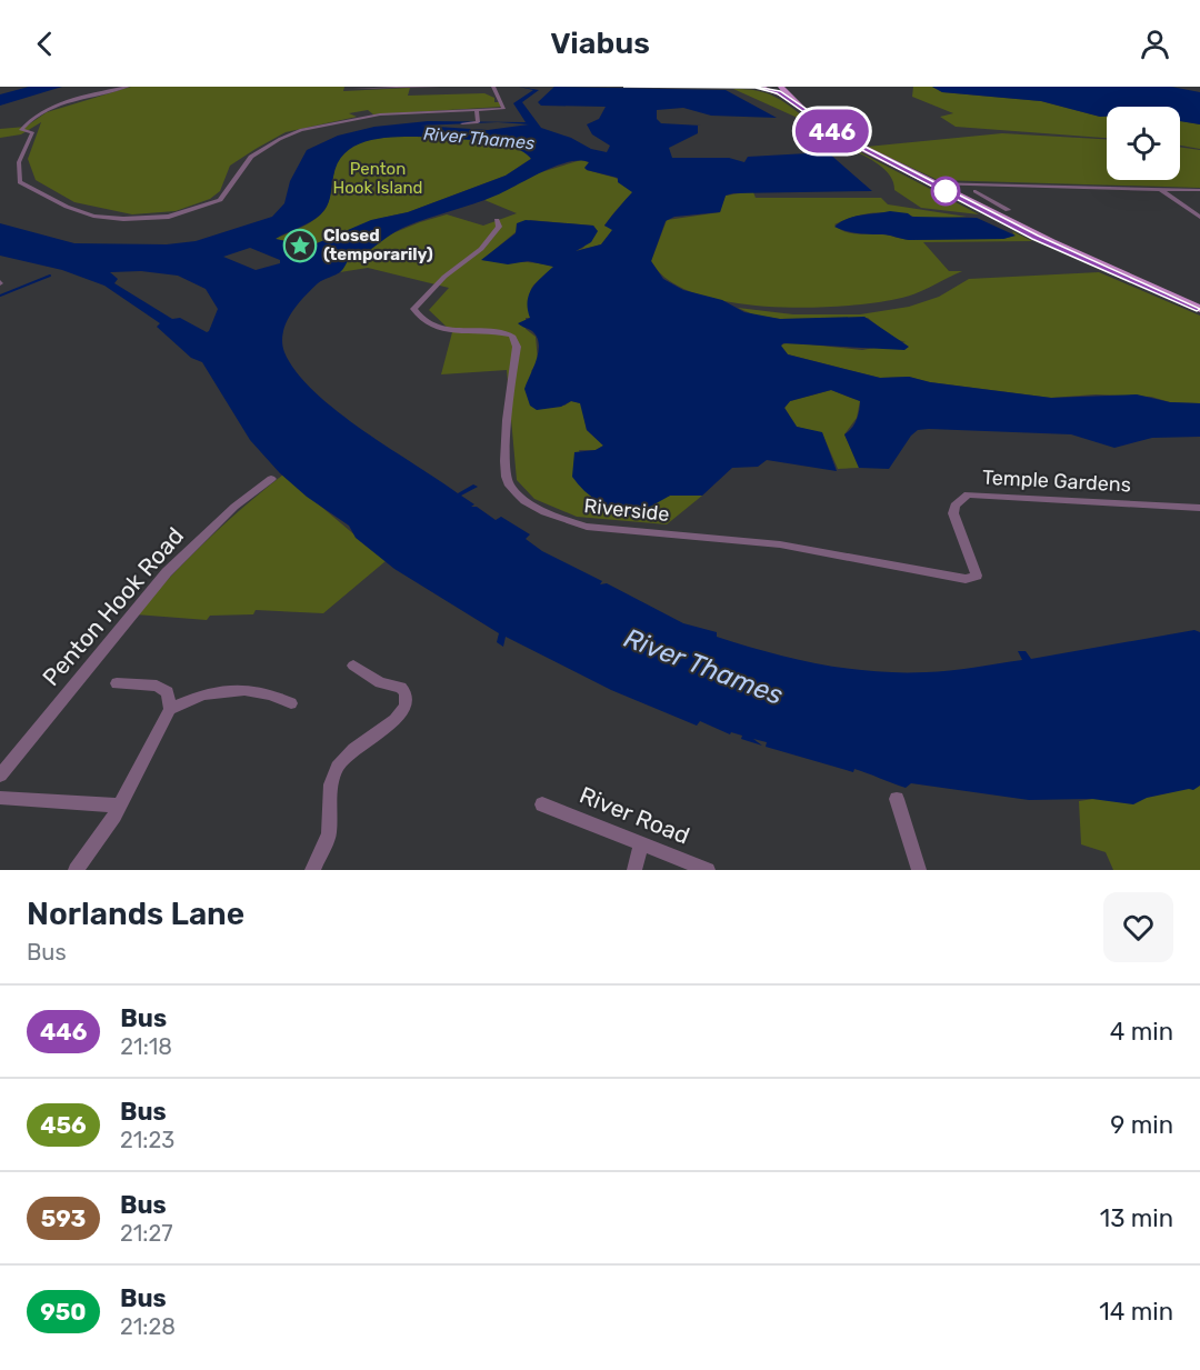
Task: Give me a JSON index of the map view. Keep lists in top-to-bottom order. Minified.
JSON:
{"streets":{"street":["Temple Gardens","Riverside","Penton Hook Road","River Road"]},"crossings":[["Temple Gardens","Riverside"]],"water":["River Thames"],"parks":["Penton Hook Island"],"places":{"place":["Closed (temporarily)"]},"lines":["bus line 446"],"page":{"header":"Viabus","on_map":"446","heading":["Norlands Lane","Bus"],"list":[{"mark":"446","name":"Bus","note":"21:18","value":"4 min"},{"mark":"456","name":"Bus","note":"21:23","value":"9 min"},{"mark":"593","name":"Bus","note":"21:27","value":"13 min"},{"mark":"950","name":"Bus","note":"21:28","value":"14 min"}]}}
